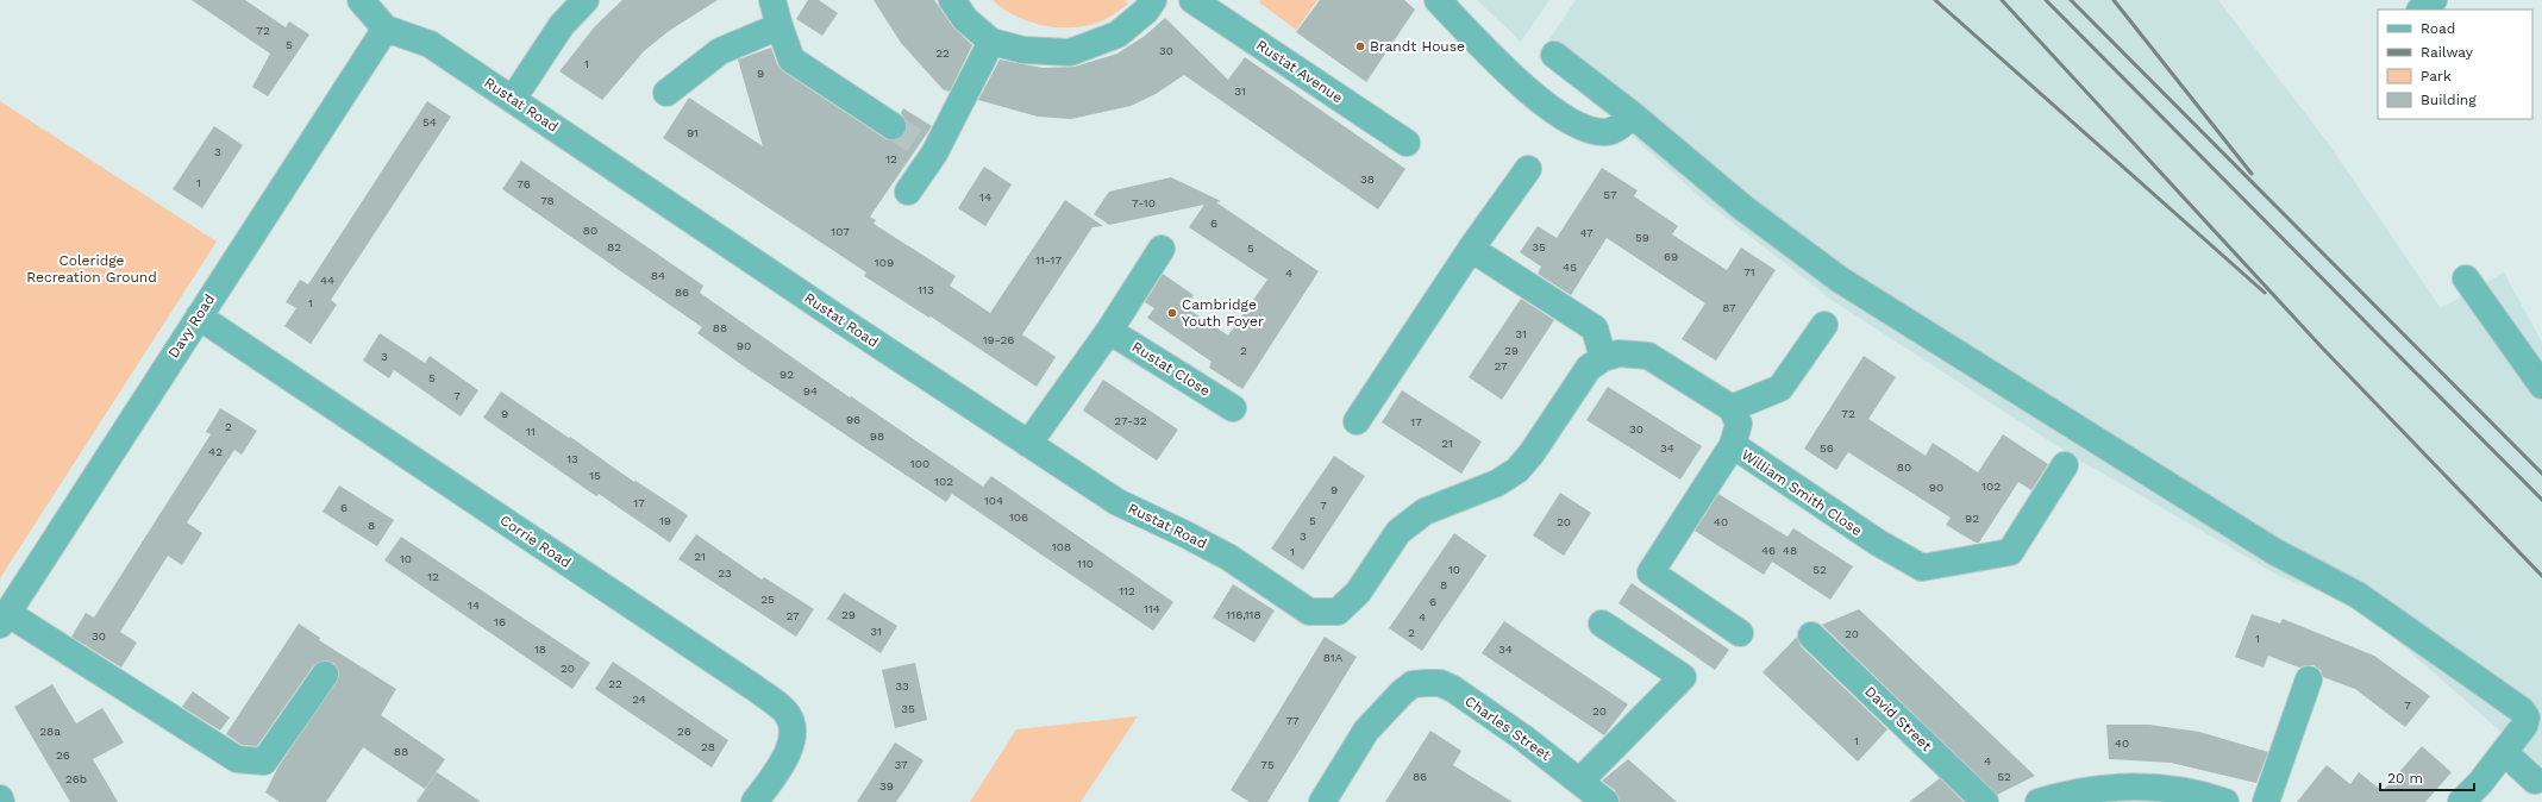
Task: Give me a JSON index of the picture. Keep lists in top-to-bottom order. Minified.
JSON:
{"streets":{"street":["Rustat Avenue","Rustat Road","Davy Road","Rustat Close","William Smith Close","Corrie Road","David Street","Charles Street"]},"crossings":[["Rustat Road","Davy Road"],["Davy Road","Corrie Road"]],"parks":["Coleridge Recreation Ground"],"places":["Brandt House","Cambridge Youth Foyer"],"house_numbers":["72","5","30","22","1","9","31","54","91","3","12","38","1","76","57","14","78","7-10","6","80","107","47","59","82","35","5","69","11-17","109","45","71","4","84","44","113","86","1","87","88","31","19-26","90","2","29","3","27","92","5","94","7","9","72","96","27-32","17","2","30","11","98","21","34","56","42","13","100","80","15","102","102","90","9","104","17","7","6","106","92","19","5","20","40","8","3","108","46","48","1","21","10","110","10","52","23","12","8","112","25","6","14","114","29","116,118","27","4","16","31","2","20","30","1","18","34","81A","20","22","33","24","7","35","20","77","28a","26","1","40","28","88","26","4","37","75","86","52","26b","39"],"legend":["Road","Railway","Park","Building"],"scale_bar":"20 m"}
